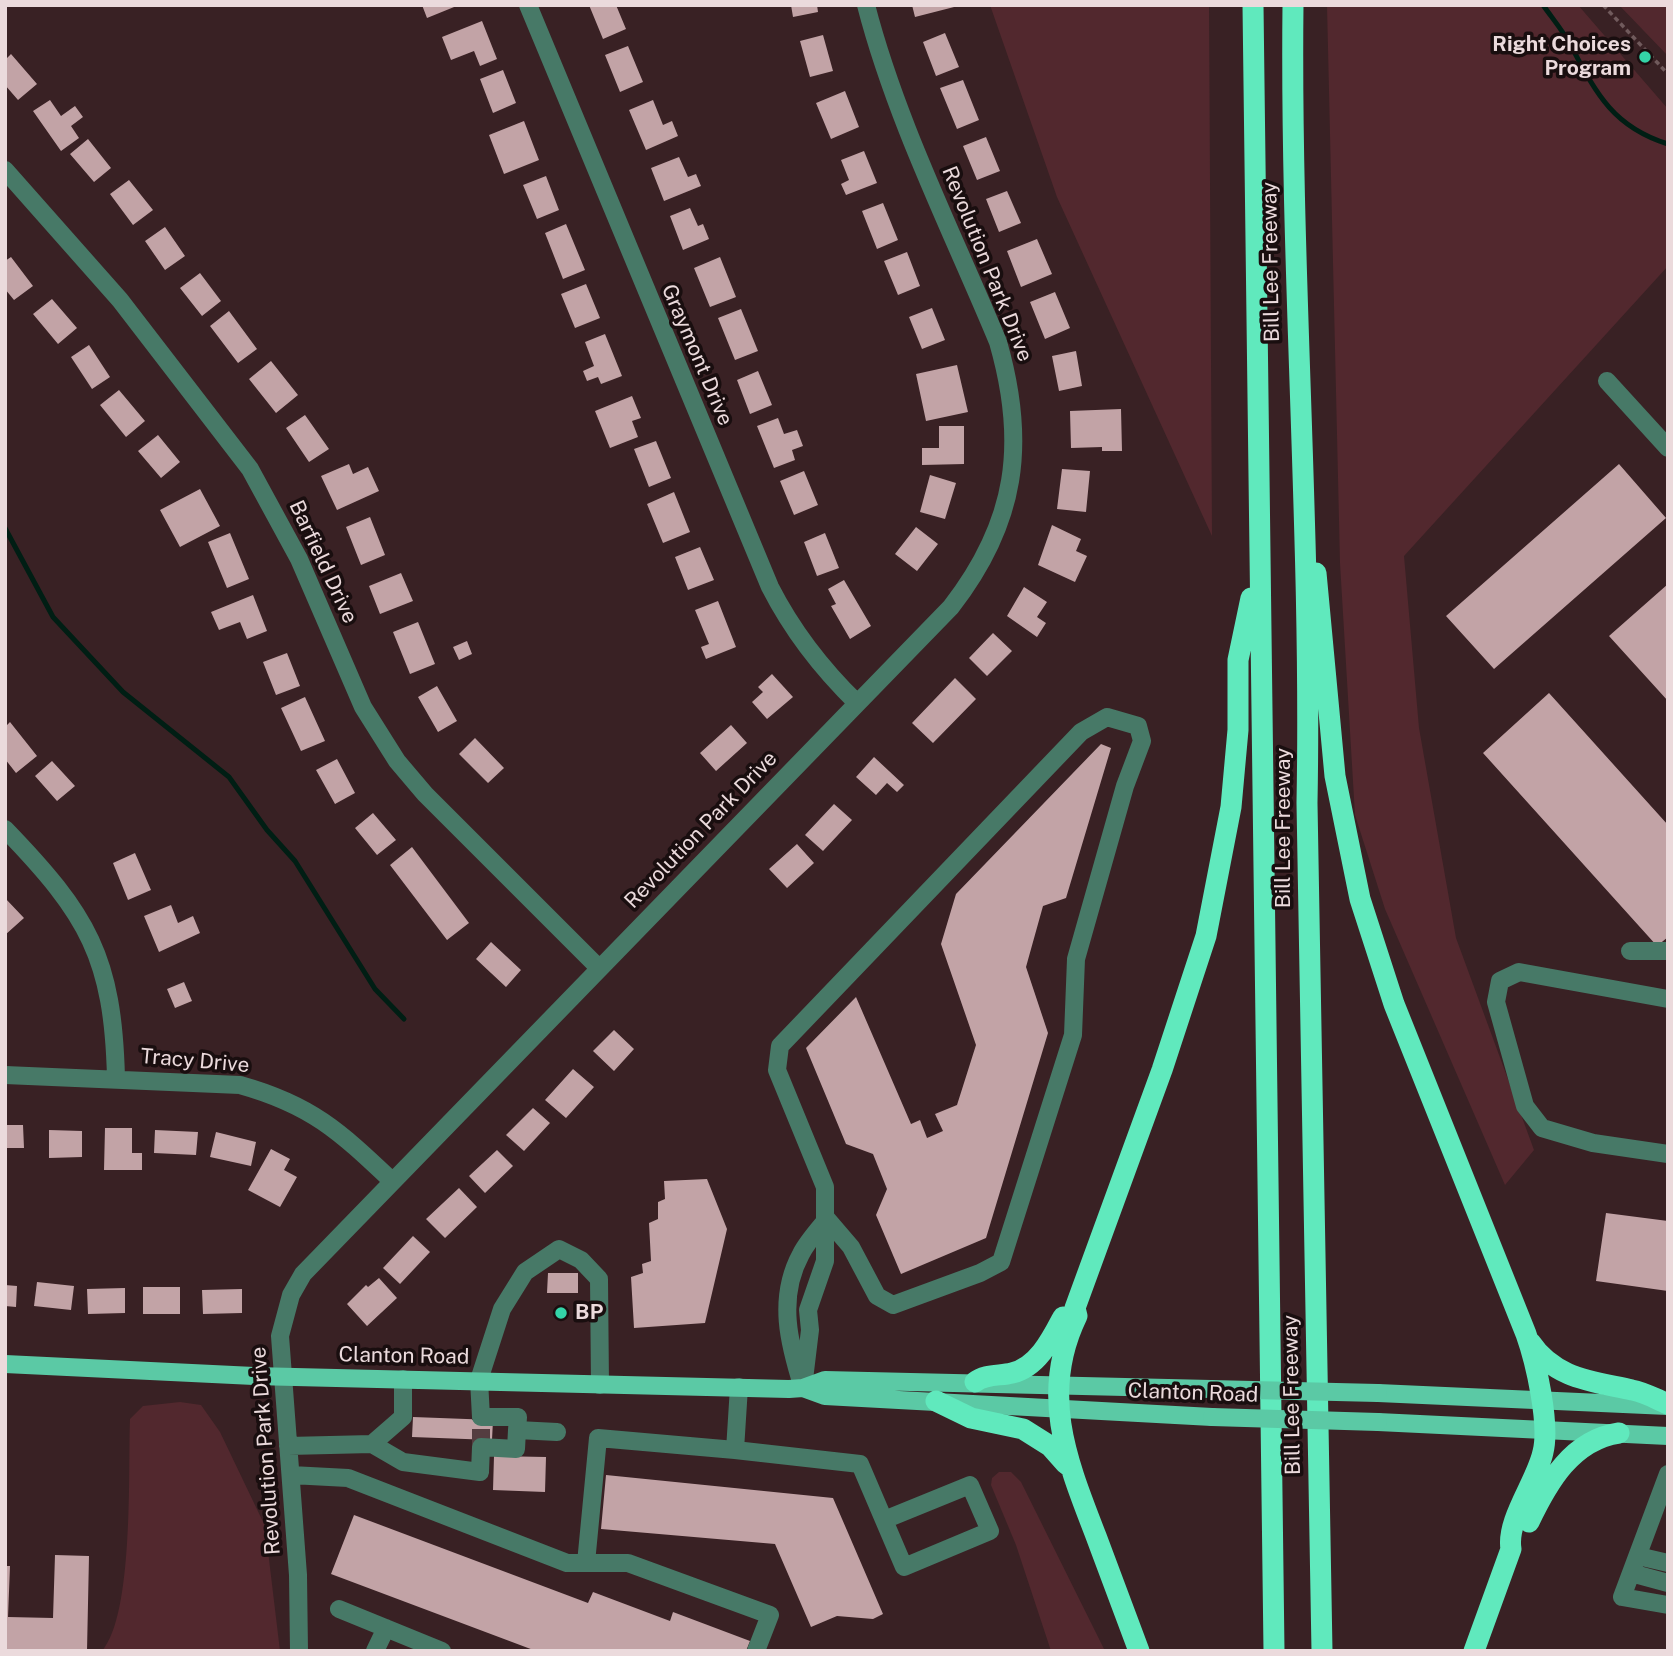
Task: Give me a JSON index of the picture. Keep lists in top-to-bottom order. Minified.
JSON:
{"streets":{"highway":["Bill Lee Freeway"],"main road":["Clanton Road"],"street":["Revolution Park Drive","Graymont Drive","Barfield Drive","Tracy Drive"]},"crossings":[["Revolution Park Drive","Graymont Drive"],["Revolution Park Drive","Barfield Drive"],["Revolution Park Drive","Tracy Drive"],["Revolution Park Drive","Clanton Road"]],"places":["Right Choices Program","BP"]}
